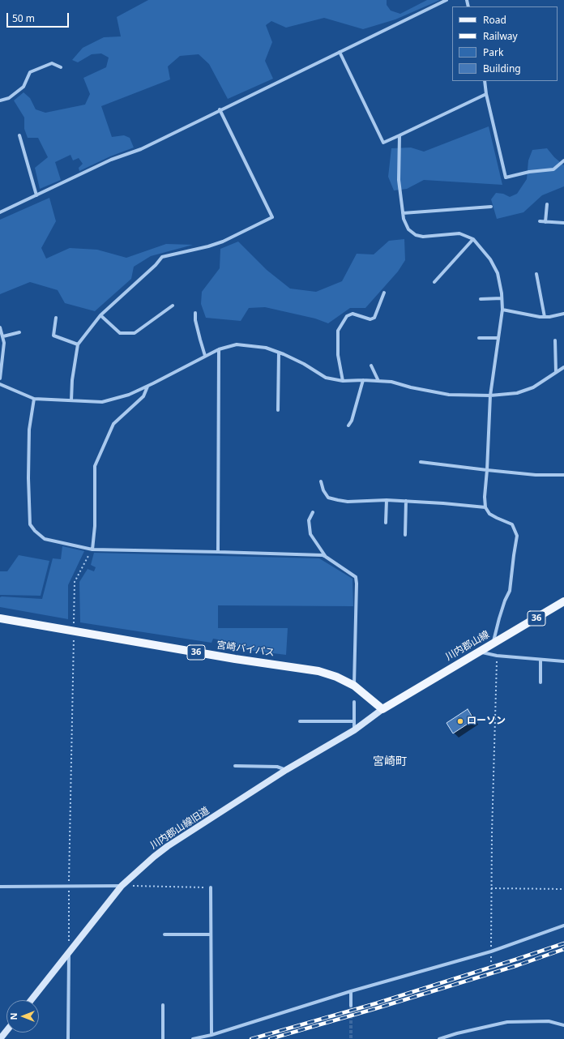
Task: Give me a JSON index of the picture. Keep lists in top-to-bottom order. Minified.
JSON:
{"streets":{"main road":["36","川内郡山線","宮崎バイパス"],"street":["川内郡山線旧道"]},"crossings":[["川内郡山線","宮崎バイパス"],["川内郡山線","川内郡山線旧道"],["宮崎バイパス","川内郡山線旧道"]],"districts":["宮崎町"],"places":["ローソン"],"legend":["Road","Railway","Park","Building"],"scale_bar":"50 m","north":"left"}
